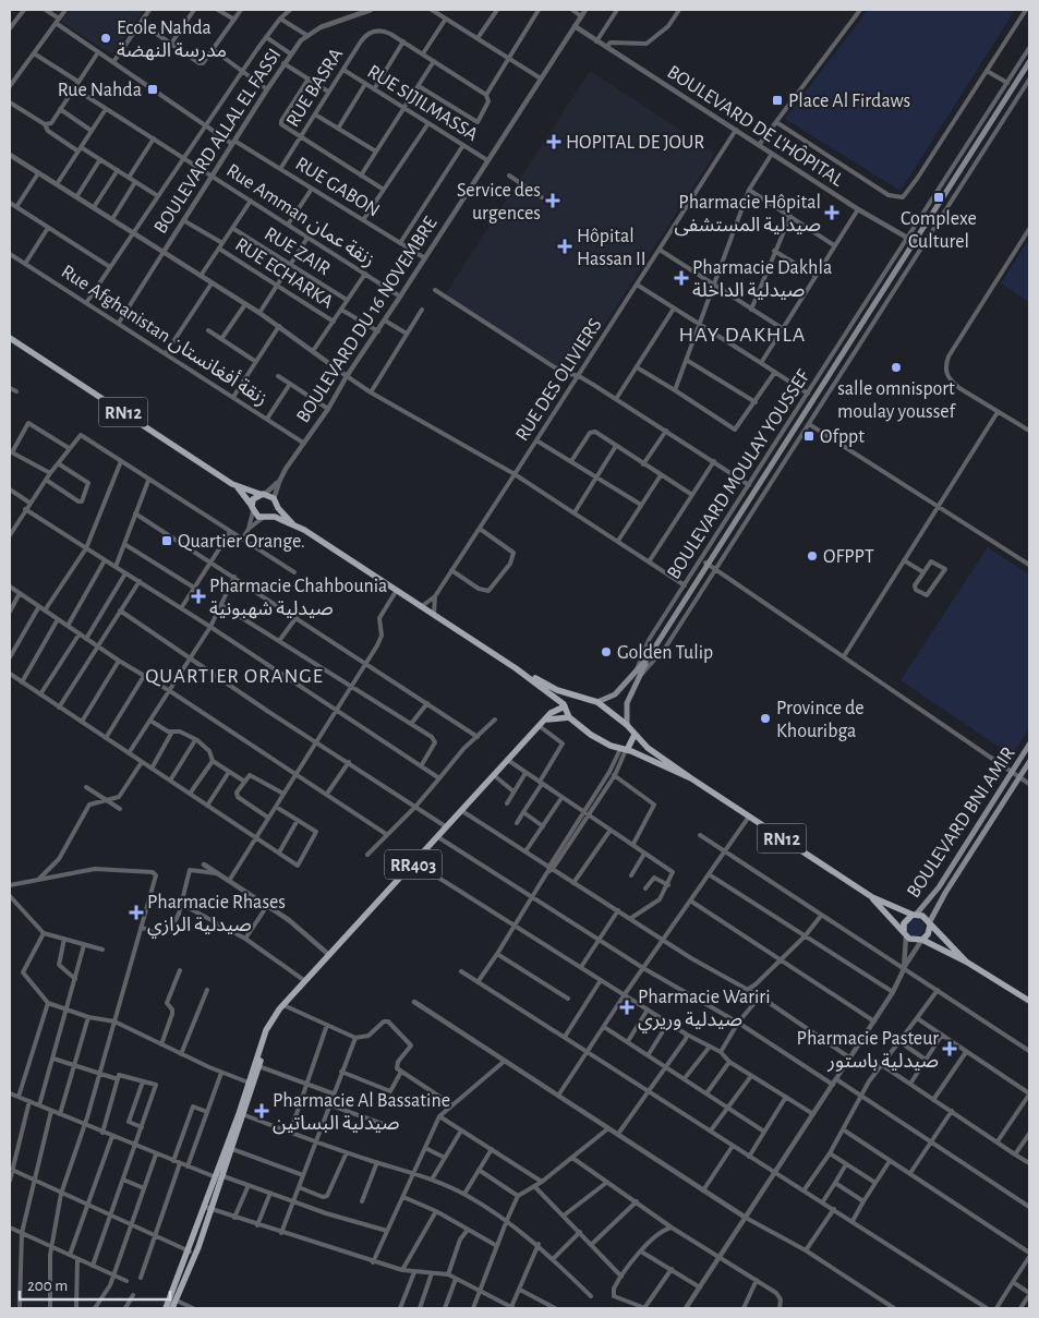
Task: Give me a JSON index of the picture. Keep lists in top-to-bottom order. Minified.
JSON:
{"streets":{"main road":["RN12","BOULEVARD MOULAY YOUSSEF","BOULEVARD BNI AMIR","RR403"],"street":["RUE BASRA","RUE SIJILMASSA","BOULEVARD DE L'HÔPITAL","BOULEVARD ALLAL EL FASSI","RUE GABON","Rue Amman زنقة عمان","RUE ZAIR","RUE ECHARKA","BOULEVARD DU 16 NOVEMBRE","Rue Afghanistan زنقة أفغانستان","RUE DES OLIVIERS"]},"crossings":[["RUE BASRA","RUE SIJILMASSA"],["RUE BASRA","RUE GABON"],["RUE SIJILMASSA","BOULEVARD DU 16 NOVEMBRE"],["BOULEVARD DE L'HÔPITAL","BOULEVARD DU 16 NOVEMBRE"],["BOULEVARD DE L'HÔPITAL","RUE DES OLIVIERS"],["BOULEVARD DE L'HÔPITAL","BOULEVARD MOULAY YOUSSEF"],["BOULEVARD ALLAL EL FASSI","RUE GABON"],["BOULEVARD ALLAL EL FASSI","Rue Amman زنقة عمان"],["BOULEVARD ALLAL EL FASSI","Rue Afghanistan زنقة أفغانستان"],["RUE GABON","BOULEVARD DU 16 NOVEMBRE"],["Rue Amman زنقة عمان","BOULEVARD DU 16 NOVEMBRE"],["BOULEVARD DU 16 NOVEMBRE","Rue Afghanistan زنقة أفغانستان"],["BOULEVARD DU 16 NOVEMBRE","RN12"],["RN12","BOULEVARD MOULAY YOUSSEF"],["RN12","BOULEVARD BNI AMIR"],["RN12","RR403"]],"districts":["HAY DAKHLA","QUARTIER ORANGE"],"places":{"other":["Ecole Nahda مدرسة النهضة","salle omnisport moulay youssef","OFPPT","Golden Tulip","Province de Khouribga"],"transit":["Rue Nahda","Place Al Firdaws","Complexe Culturel","Ofppt","Quartier Orange."],"health":["HOPITAL DE JOUR","Service des urgences","Pharmacie Hôpital صيدلية المستشفى","Hôpital Hassan II","Pharmacie Dakhla صيدلية الداخلة","Pharmacie Chahbounia صيدلية شهبونية","Pharmacie Rhases صيدلية الرازي","Pharmacie Wariri صيدلية وريري","Pharmacie Pasteur صيدلية باستور","Pharmacie Al Bassatine صيدلية البساتين"]},"scale_bar":"200 m"}
